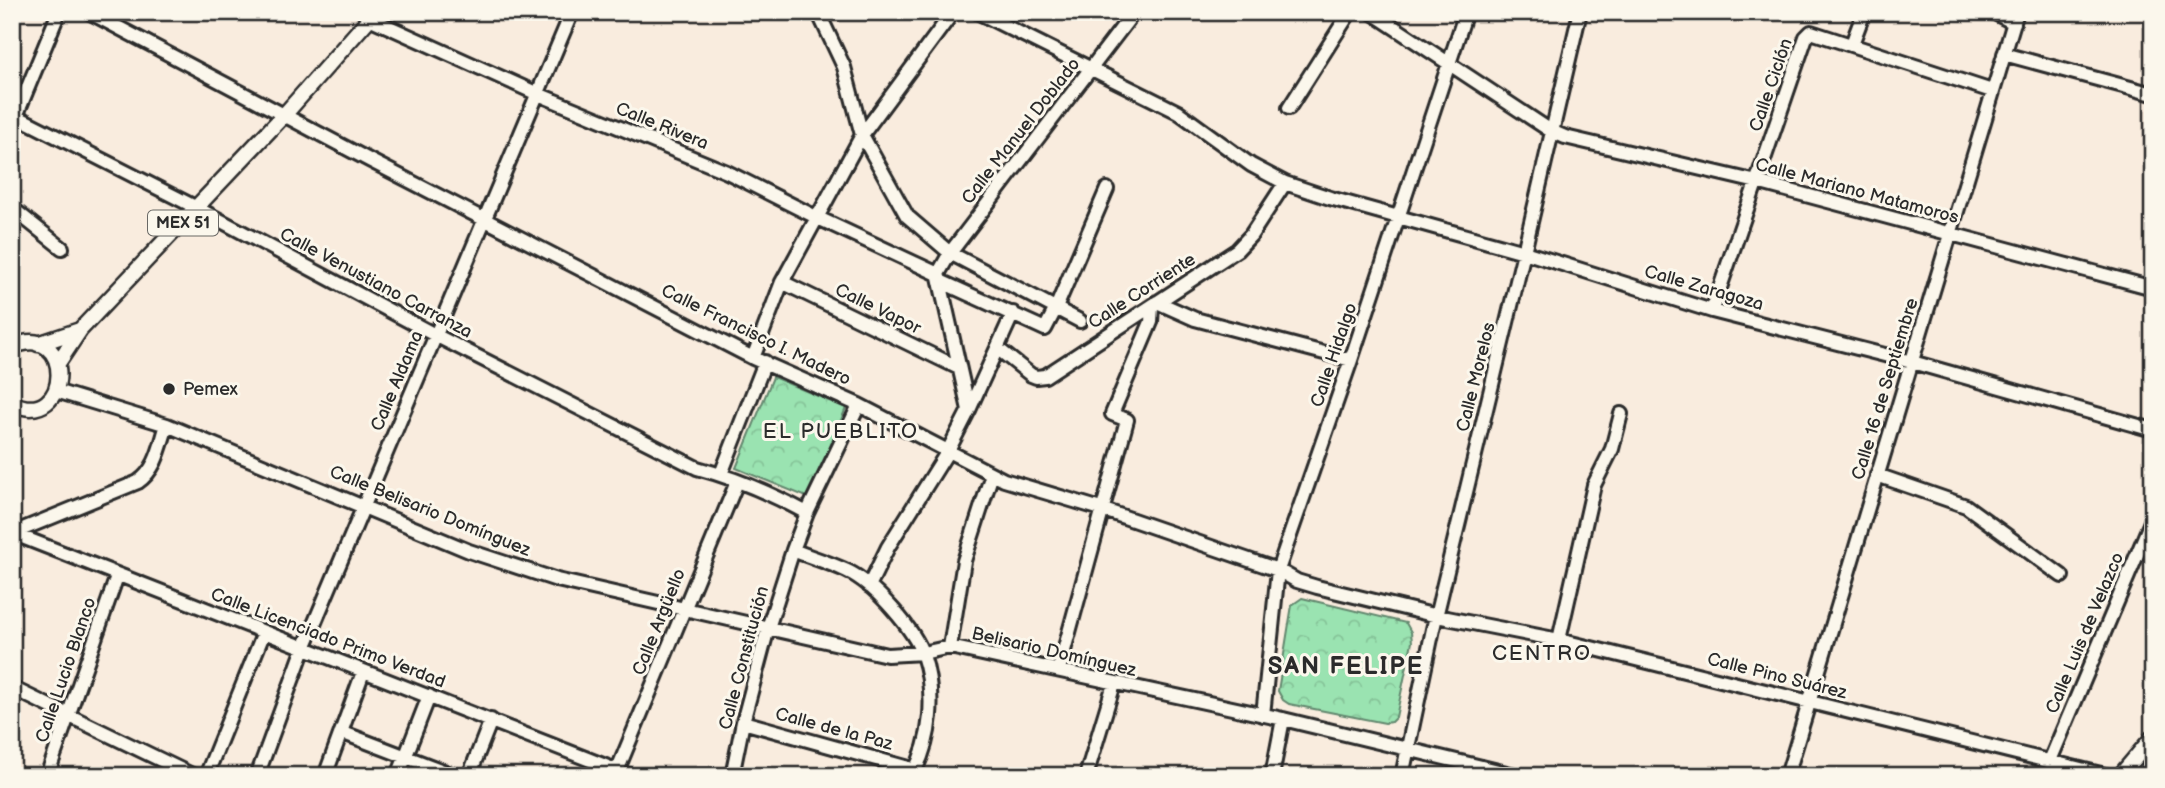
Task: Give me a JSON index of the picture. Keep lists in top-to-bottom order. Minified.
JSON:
{"streets":{"main road":["MEX 51"],"street":["Calle Ciclón","Calle Rivera","Calle Manuel Doblado","Calle Mariano Matamoros","Calle Venustiano Carranza","Calle Zaragoza","Calle Corriente","Calle Vapor","Calle Francisco I. Madero","Calle Hidalgo","Calle Morelos","Calle Aldama","Calle 16 de Septiembre","Calle Belisario Domínguez","Calle Argüello","Calle Luis de Velazco","Calle Licenciado Primo Verdad","Belisario Domínguez","Calle Constitución","Calle Lucio Blanco","Calle Pino Suárez","Calle de la Paz"]},"crossings":[["Calle Ciclón","Calle Mariano Matamoros"],["Calle Ciclón","Calle Zaragoza"],["Calle Rivera","Calle Manuel Doblado"],["Calle Rivera","MEX 51"],["Calle Rivera","Calle Aldama"],["Calle Manuel Doblado","Calle Zaragoza"],["Calle Mariano Matamoros","Calle Hidalgo"],["Calle Mariano Matamoros","Calle Morelos"],["Calle Mariano Matamoros","Calle 16 de Septiembre"],["MEX 51","Calle Venustiano Carranza"],["MEX 51","Calle Francisco I. Madero"],["MEX 51","Calle Belisario Domínguez"],["Calle Venustiano Carranza","Calle Aldama"],["Calle Venustiano Carranza","Calle Argüello"],["Calle Venustiano Carranza","Calle Constitución"],["Calle Zaragoza","Calle Corriente"],["Calle Zaragoza","Calle Hidalgo"],["Calle Zaragoza","Calle Morelos"],["Calle Zaragoza","Calle 16 de Septiembre"],["Calle Francisco I. Madero","Calle Hidalgo"],["Calle Francisco I. Madero","Calle Morelos"],["Calle Francisco I. Madero","Calle Aldama"],["Calle Francisco I. Madero","Belisario Domínguez"],["Calle Francisco I. Madero","Calle Constitución"],["Calle Francisco I. Madero","Calle Pino Suárez"],["Calle Hidalgo","Belisario Domínguez"],["Calle Morelos","Belisario Domínguez"],["Calle Morelos","Calle Pino Suárez"],["Calle Aldama","Calle Belisario Domínguez"],["Calle Aldama","Calle Licenciado Primo Verdad"],["Calle 16 de Septiembre","Calle Pino Suárez"],["Calle Belisario Domínguez","Calle Argüello"],["Calle Belisario Domínguez","Belisario Domínguez"],["Calle Belisario Domínguez","Calle Constitución"],["Calle Argüello","Calle Licenciado Primo Verdad"],["Calle Luis de Velazco","Calle Pino Suárez"],["Calle Licenciado Primo Verdad","Calle Lucio Blanco"],["Calle Constitución","Calle de la Paz"]],"districts":["EL PUEBLITO","CENTRO","SAN FELIPE"],"places":["Pemex"]}
